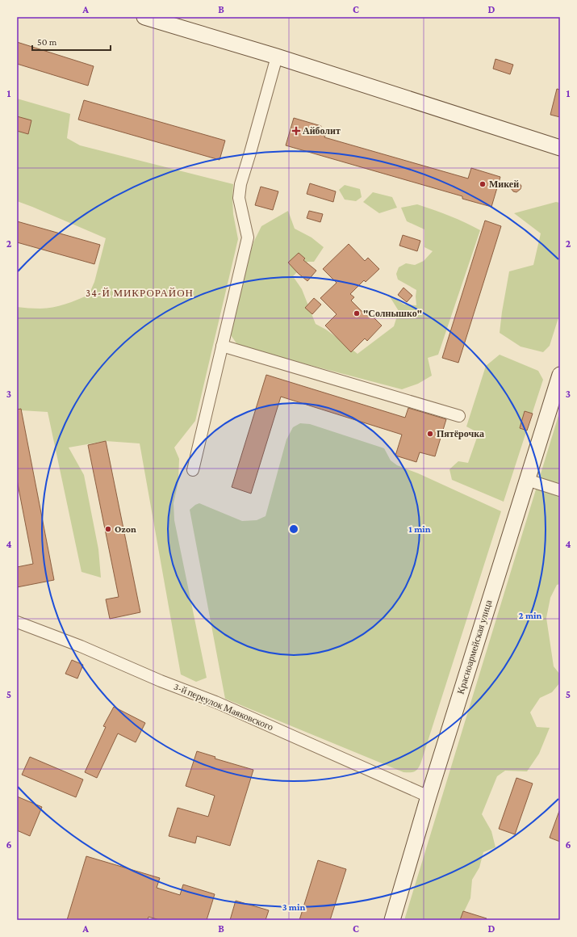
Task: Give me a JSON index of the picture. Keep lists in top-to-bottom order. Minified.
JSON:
{"streets":{"main road":["Красноармейская улица"],"street":["3-й переулок Маяковского"]},"crossings":[["Красноармейская улица","3-й переулок Маяковского"]],"districts":["34-Й МИКРОРАЙОН"],"places":{"health":["Айболит"],"other":["Микей","\"Солнышко\"","Пятёрочка","Ozon"]},"scale_bar":"50 m","grid":{"columns":["A","B","C","D"],"rows":["1","2","3","4","5","6"]},"rings":["1 min","2 min","3 min"]}
